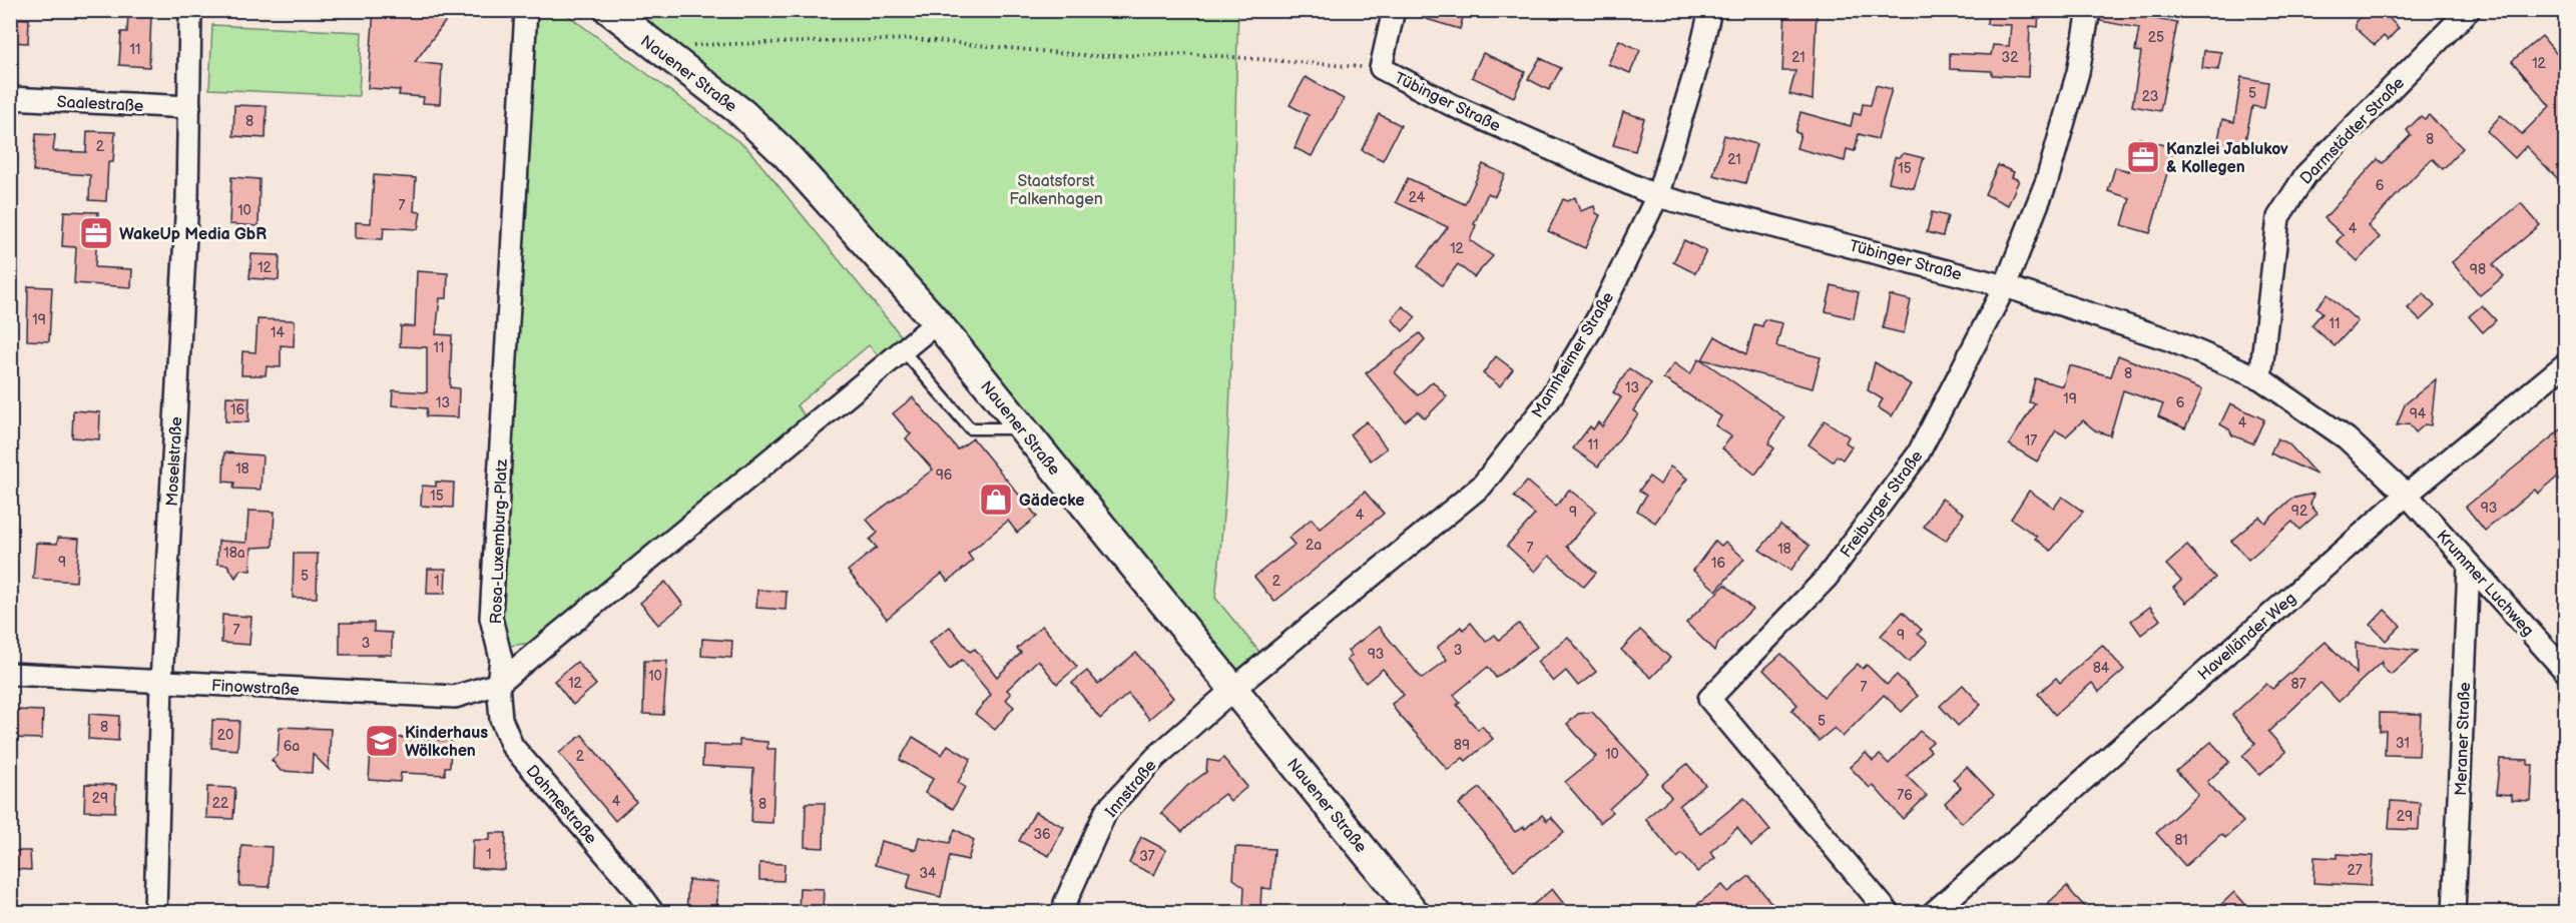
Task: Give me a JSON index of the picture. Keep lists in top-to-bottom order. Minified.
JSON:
{"streets":{"main road":["Nauener Straße"],"street":["Tübinger Straße","Saalestraße","Darmstädter Straße","Mannheimer Straße","Moselstraße","Freiburger Straße","Rosa-Luxemburg-Platz","Krummer Luchweg","Havelländer Weg","Finowstraße","Meraner Straße","Innstraße","Dahmestraße"]},"crossings":[["Nauener Straße","Mannheimer Straße"],["Nauener Straße","Innstraße"],["Tübinger Straße","Darmstädter Straße"],["Tübinger Straße","Mannheimer Straße"],["Tübinger Straße","Freiburger Straße"],["Tübinger Straße","Krummer Luchweg"],["Tübinger Straße","Havelländer Weg"],["Saalestraße","Moselstraße"],["Mannheimer Straße","Innstraße"],["Moselstraße","Finowstraße"],["Rosa-Luxemburg-Platz","Finowstraße"],["Rosa-Luxemburg-Platz","Dahmestraße"],["Krummer Luchweg","Havelländer Weg"],["Krummer Luchweg","Meraner Straße"],["Finowstraße","Dahmestraße"]],"parks":["Staatsforst Falkenhagen"],"places":{"office":["Kanzlei Jablukov & Kollegen","WakeUp Media GbR"],"shop":["Gädecke"],"school or university":["Kinderhaus Wölkchen"]},"house_numbers":["25","11","21","32","12","5","23","8","8","2","21","15","6","24","7","10","4","12","12","98","19","11","14","11","8","13","19","13","6","16","94","4","17","11","18","96","15","93","92","9","4","2a","7","18","18a","9","16","5","1","2","7","9","3","3","93","84","10","12","87","7","5","8","20","31","89","6a","10","2","76","29","4","22","8","29","36","81","1","37","27","34"]}
